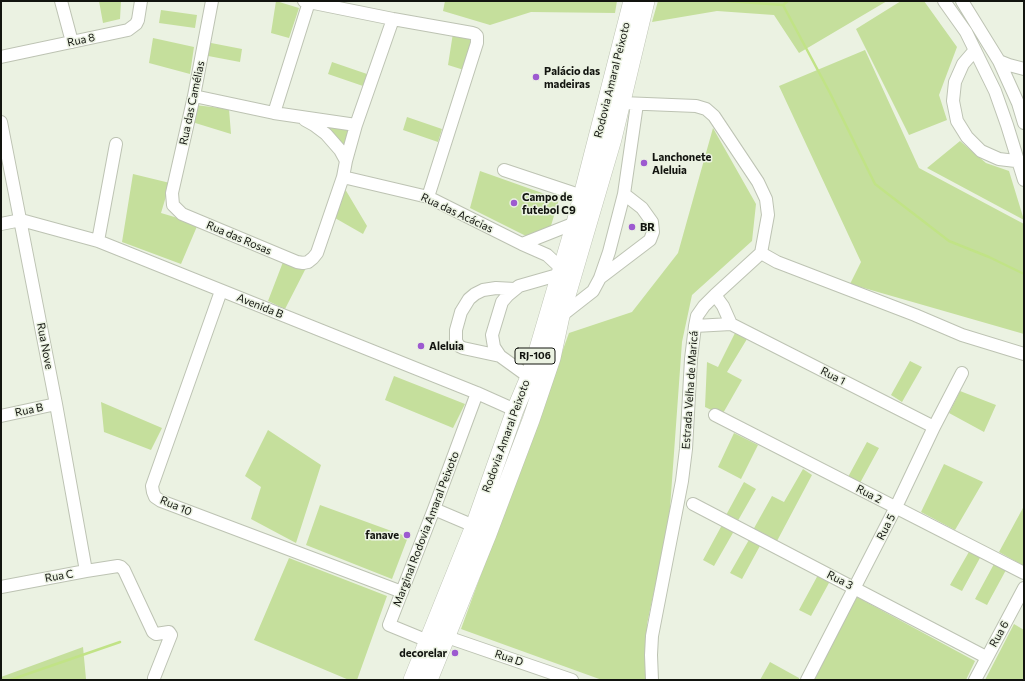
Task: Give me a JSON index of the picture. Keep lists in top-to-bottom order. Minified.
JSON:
{"streets":{"highway":["Rodovia Amaral Peixoto","RJ-106"],"street":["Rua 8","Rua das Camélias","Rua das Acácias","Rua das Rosas","Avenida B","Rua Nove","Rua 1","Estrada Velha de Maricá","Rua B","Rua 2","Rua 10","Rua 5","Marginal Rodovia Amaral Peixoto","Rua C","Rua 3","Rua 6","Rua D"]},"crossings":[["Rodovia Amaral Peixoto","Rua das Acácias"],["Rodovia Amaral Peixoto","Avenida B"],["Rodovia Amaral Peixoto","Marginal Rodovia Amaral Peixoto"],["Rodovia Amaral Peixoto","Rua D"],["Rua das Camélias","Rua das Rosas"],["Rua das Acácias","Rua das Rosas"],["Avenida B","Rua Nove"],["Avenida B","Rua 10"],["Avenida B","Marginal Rodovia Amaral Peixoto"],["Rua Nove","Rua B"],["Rua Nove","Rua C"],["Rua 1","Rua 5"],["Rua 2","Rua 5"],["Rua 10","Marginal Rodovia Amaral Peixoto"],["Rua 5","Rua 3"],["Rua 3","Rua 6"]],"places":["Palácio das madeiras","Lanchonete Aleluia","Campo de futebol C9","BR","Aleluia","fanave","decorelar"]}
